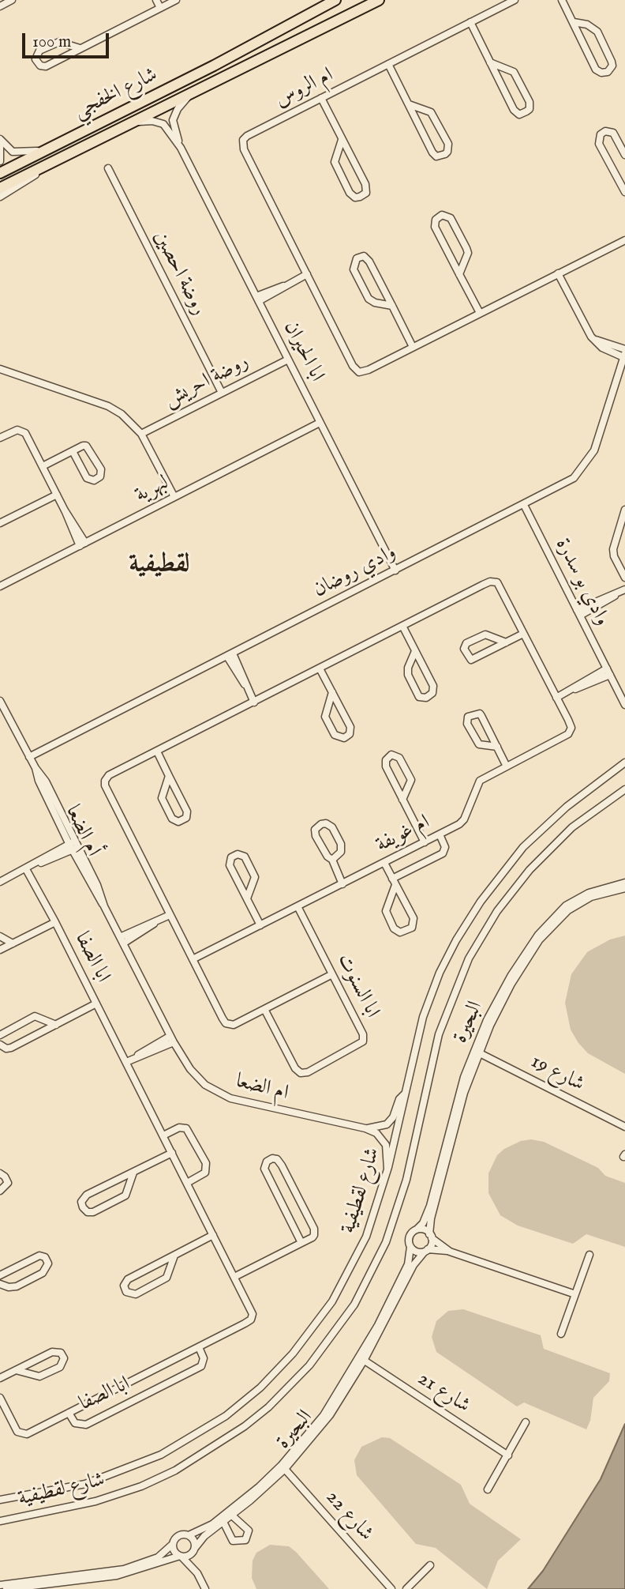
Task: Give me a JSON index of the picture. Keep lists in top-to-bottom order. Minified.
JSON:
{"streets":{"highway":["شارع الخفجي"],"street":["ام الروس","روضة احصين","ابا الحيران","روضة احريش","لبهرية","وادي روضان","وادي بو سدرة","أم الضعا","ام غويفة","ابا الصفا","ابا السنوت","البحيرة","شارع 19","ام الضعا","شارع لقطيفية","شارع 21","شارع 22"]},"crossings":[["شارع الخفجي","ابا الحيران"],["روضة احصين","روضة احريش"],["ابا الحيران","روضة احريش"],["ابا الحيران","لبهرية"],["ابا الحيران","وادي روضان"],["وادي روضان","وادي بو سدرة"],["وادي روضان","أم الضعا"],["أم الضعا","ام الضعا"],["ام غويفة","ابا السنوت"],["البحيرة","شارع 19"],["البحيرة","شارع 21"],["البحيرة","شارع 22"]],"districts":["لقطيفية"],"scale_bar":"100 m"}
